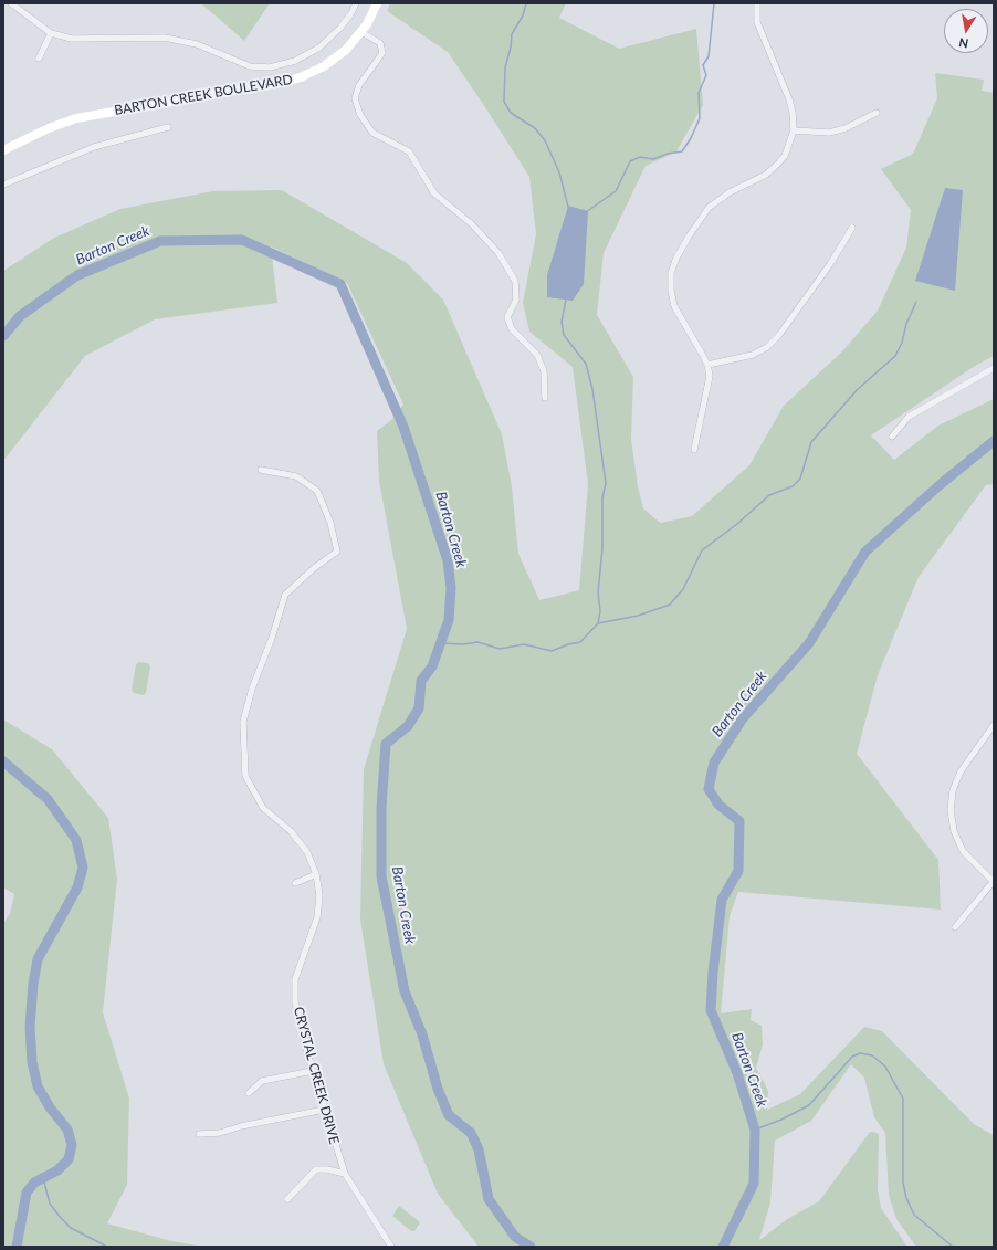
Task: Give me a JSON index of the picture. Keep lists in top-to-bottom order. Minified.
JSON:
{"streets":{"street":["BARTON CREEK BOULEVARD","CRYSTAL CREEK DRIVE"]},"water":["Barton Creek"],"north":"bottom"}
